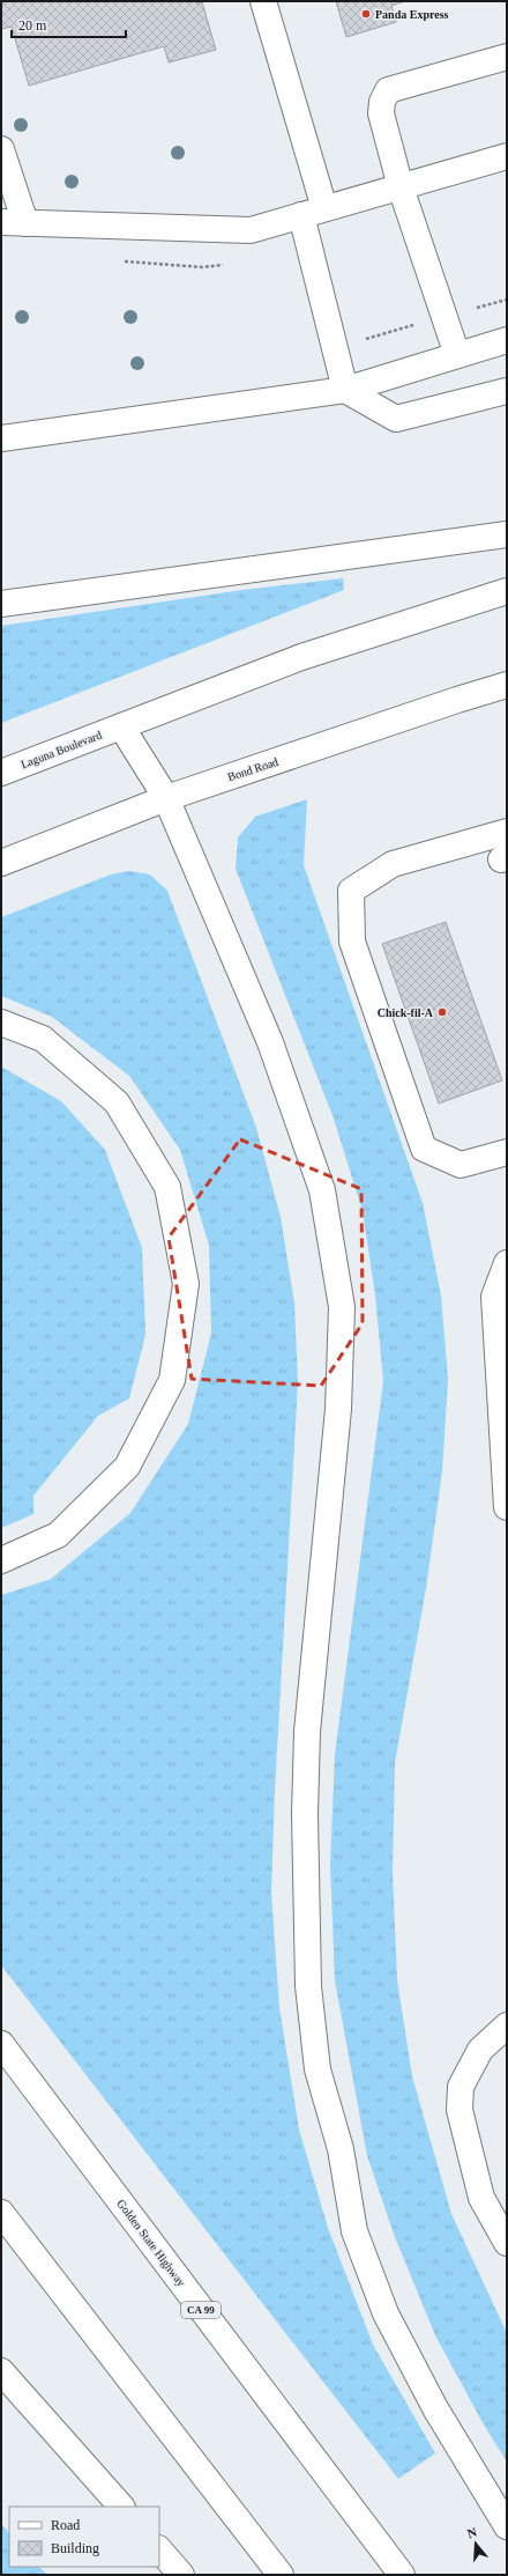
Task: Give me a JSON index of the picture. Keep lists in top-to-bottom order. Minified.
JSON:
{"streets":{"main road":["Laguna Boulevard","Bond Road","Golden State Highway","CA 99"]},"places":["Panda Express","Chick-fil-A"],"legend":["Road","Building"],"scale_bar":"20 m","north":"top"}
